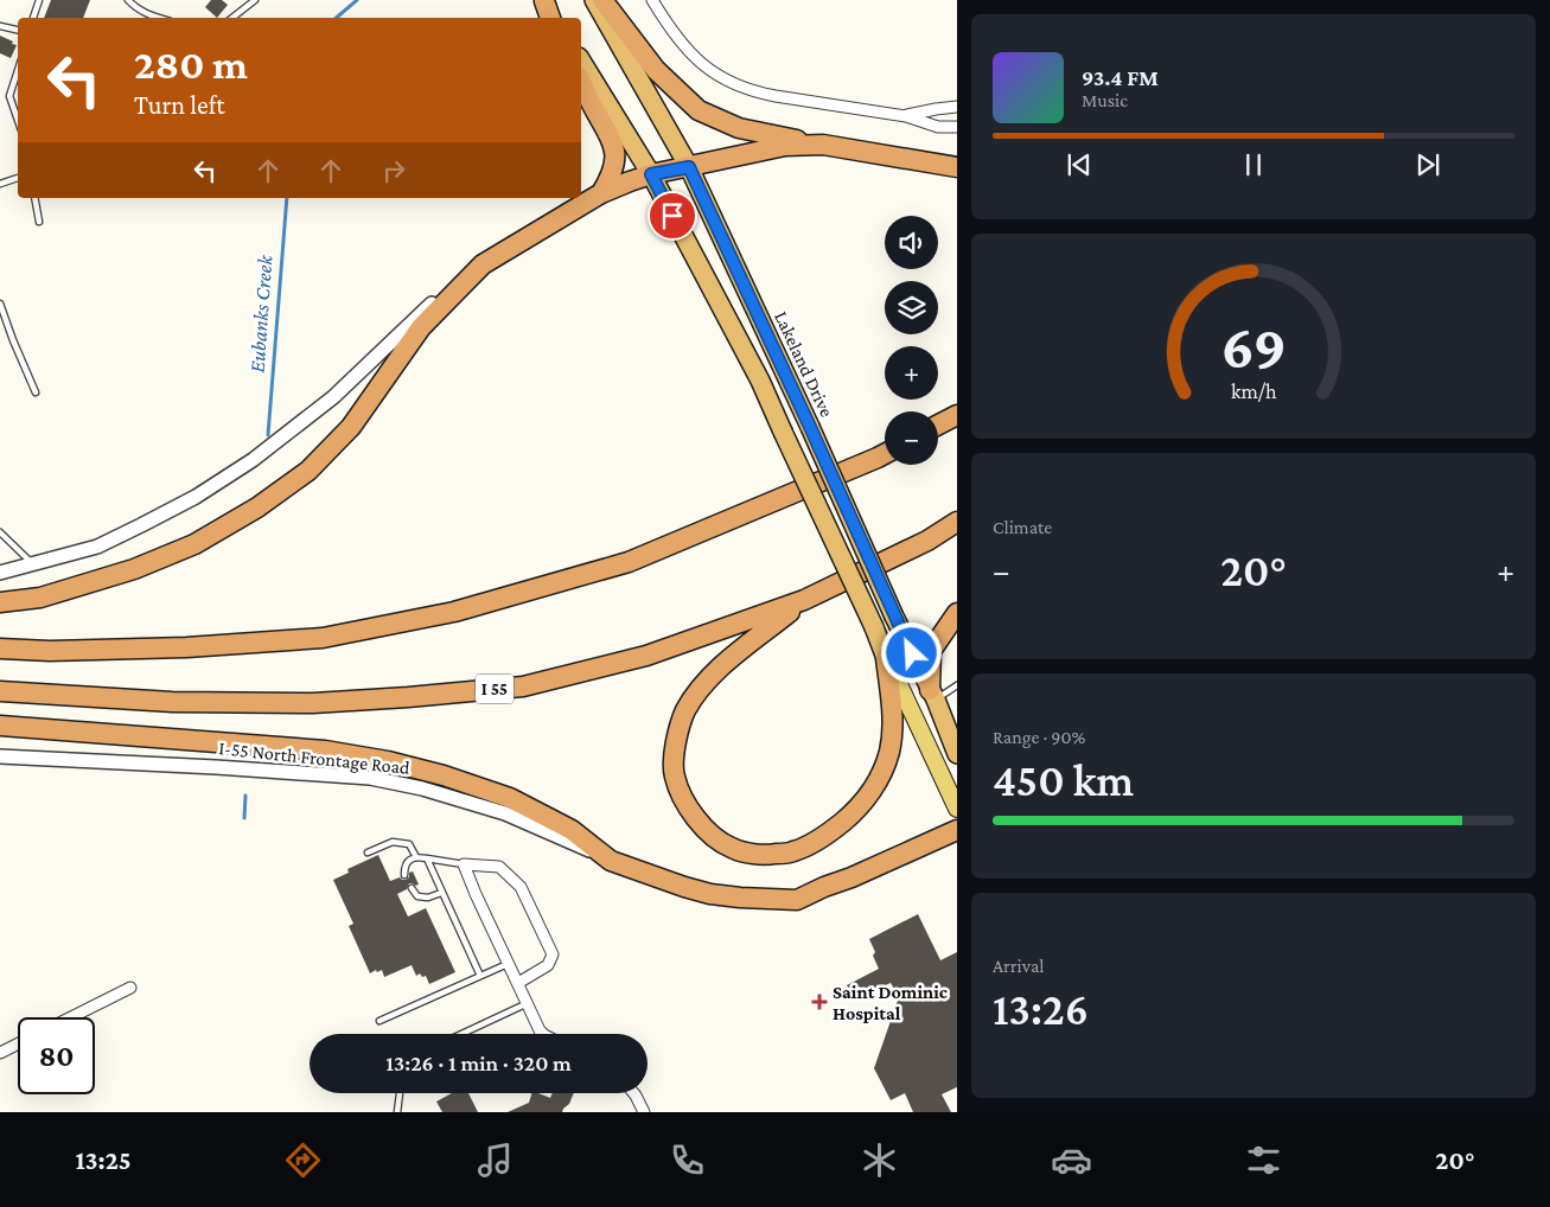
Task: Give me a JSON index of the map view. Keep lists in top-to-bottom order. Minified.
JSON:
{"streets":{"highway":["Lakeland Drive","I 55"],"street":["I-55 North Frontage Road"]},"water":["Eubanks Creek"],"places":{"health":["Saint Dominic Hospital"]},"page":{"turn":["280 m","Turn left"],"song":["93.4 FM","Music"],"map_buttons":["+","−"],"tile":["Climate",["Range · 90%","450 km"],["Arrival","13:26"]],"heat":["−","20°","+"],"limit":"80","trip":"13:26 · 1 min · 320 m","tabs":["13:25","20°"],"gauge":["69","km/h"]}}
